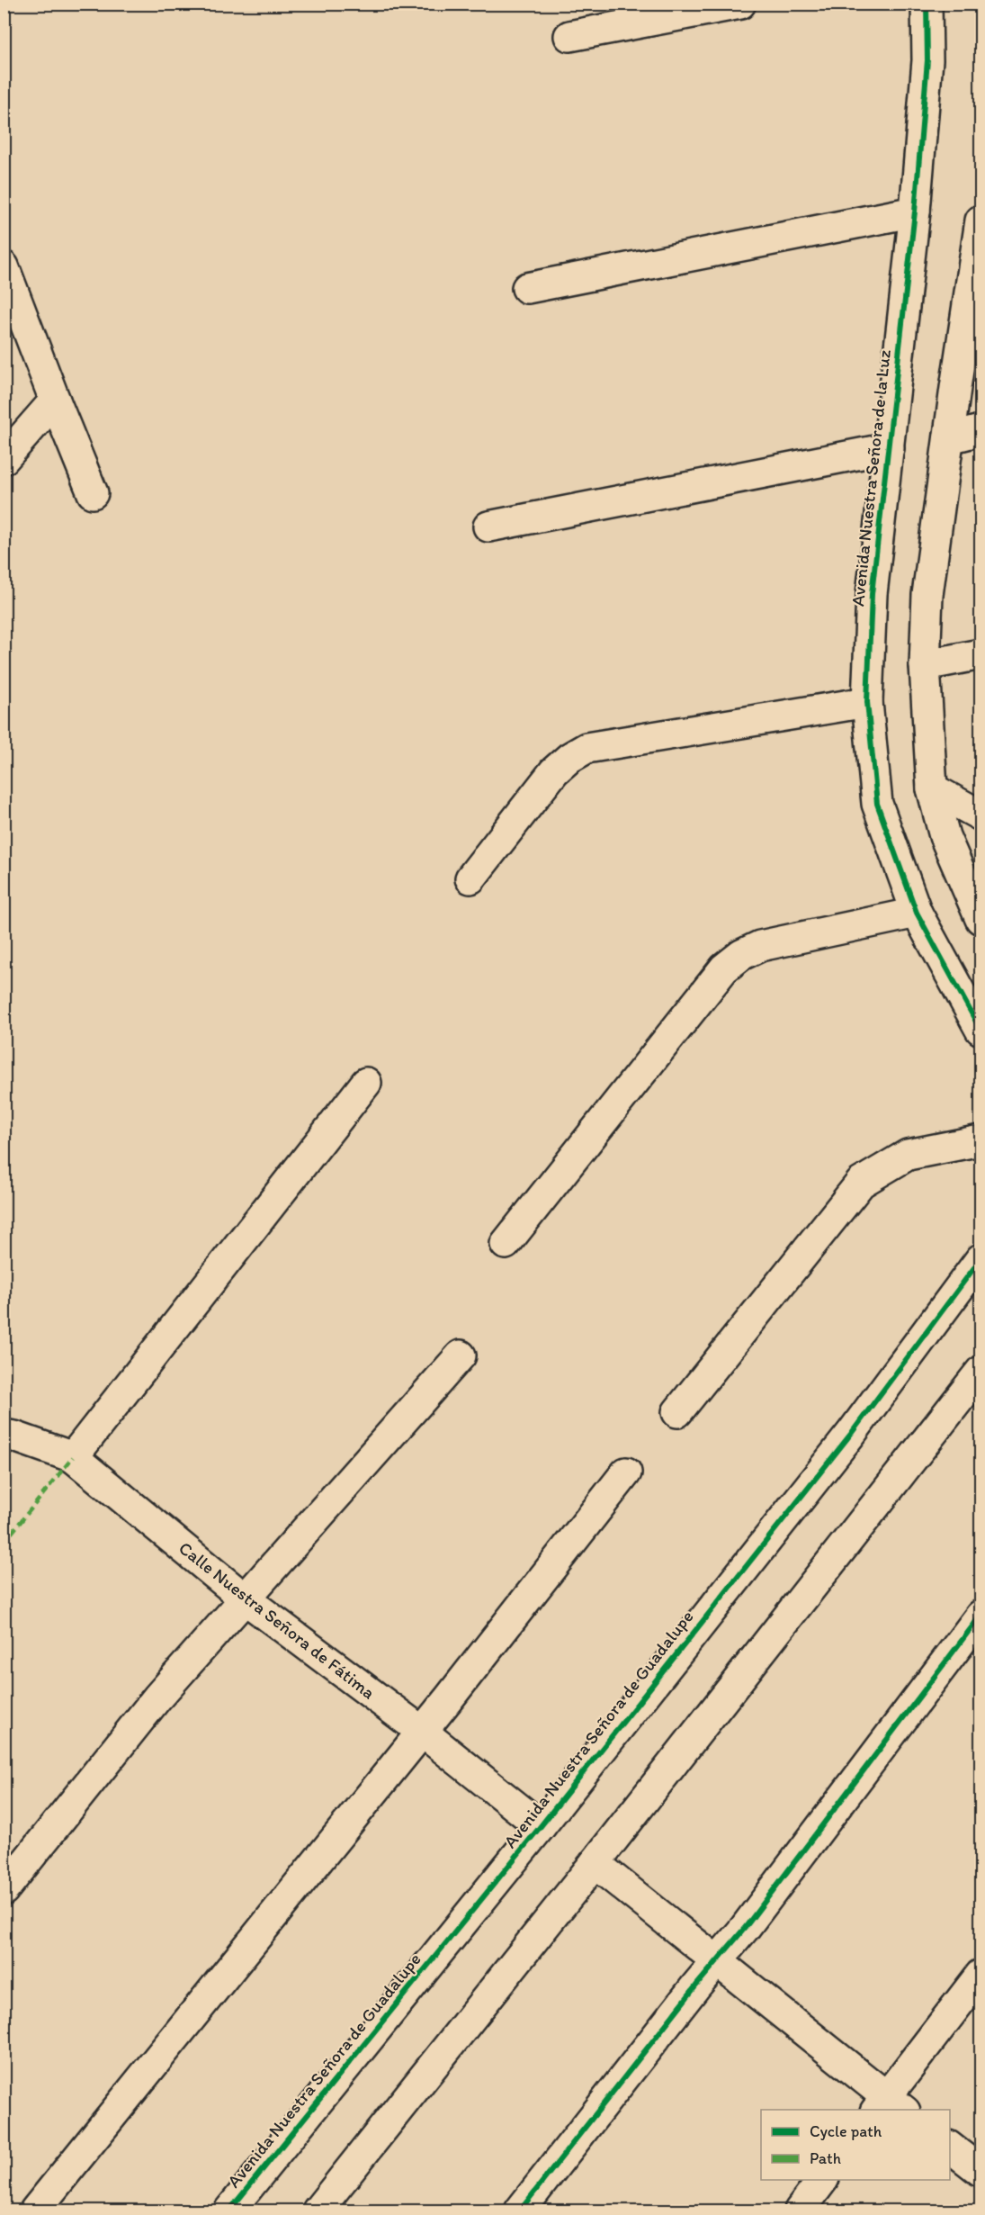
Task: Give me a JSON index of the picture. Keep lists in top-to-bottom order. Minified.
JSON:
{"streets":{"street":["Avenida Nuestra Señora de la Luz","Calle Nuestra Señora de Fátima","Avenida Nuestra Señora de Guadalupe"]},"crossings":[["Calle Nuestra Señora de Fátima","Avenida Nuestra Señora de Guadalupe"]],"legend":["Cycle path","Path"]}
